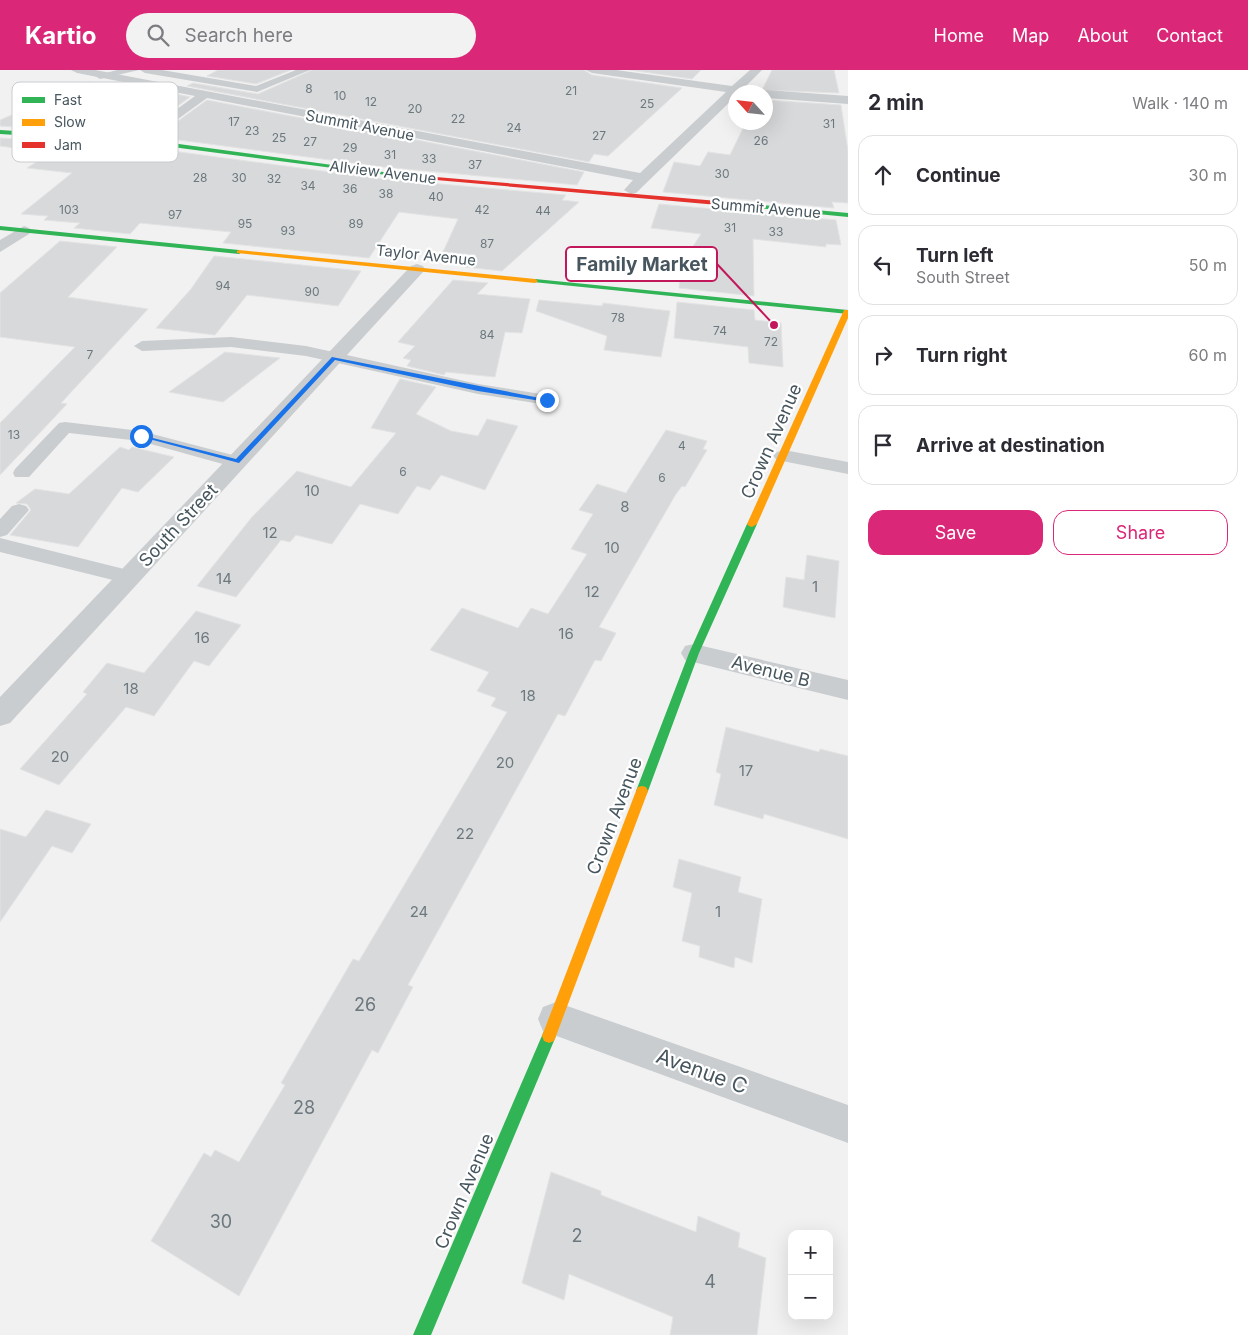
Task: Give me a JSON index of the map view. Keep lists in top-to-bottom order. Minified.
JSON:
{"streets":{"street":["Summit Avenue","Allview Avenue","Taylor Avenue","Crown Avenue","South Street","Avenue B","Avenue C"]},"crossings":[["Summit Avenue","Allview Avenue"],["Taylor Avenue","Crown Avenue"],["Taylor Avenue","South Street"],["Crown Avenue","Avenue B"],["Crown Avenue","Avenue C"]],"places":["Family Market"],"house_numbers":["8","21","10","12","25","20","22","17","31","24","23","27","25","26","27","29","31","33","37","30","28","30","32","34","36","38","40","103","42","44","97","95","89","31","93","33","87","94","90","78","74","84","72","7","13","4","6","6","10","8","12","10","14","1","12","16","16","18","18","20","20","17","22","24","1","26","28","30","2","4"],"legend":["Fast","Slow","Jam"],"north":"top left","page":{"header":"Kartio","search":"Search here","nav":["Home","Map","About","Contact"],"heading":["2 min","Walk · 140 m"],"list":[["Continue","30 m"],["Turn left","South Street","50 m"],["Turn right","60 m"],"Arrive at destination"],"buttons":["Save","Share"],"map_buttons":["+","−"]}}
